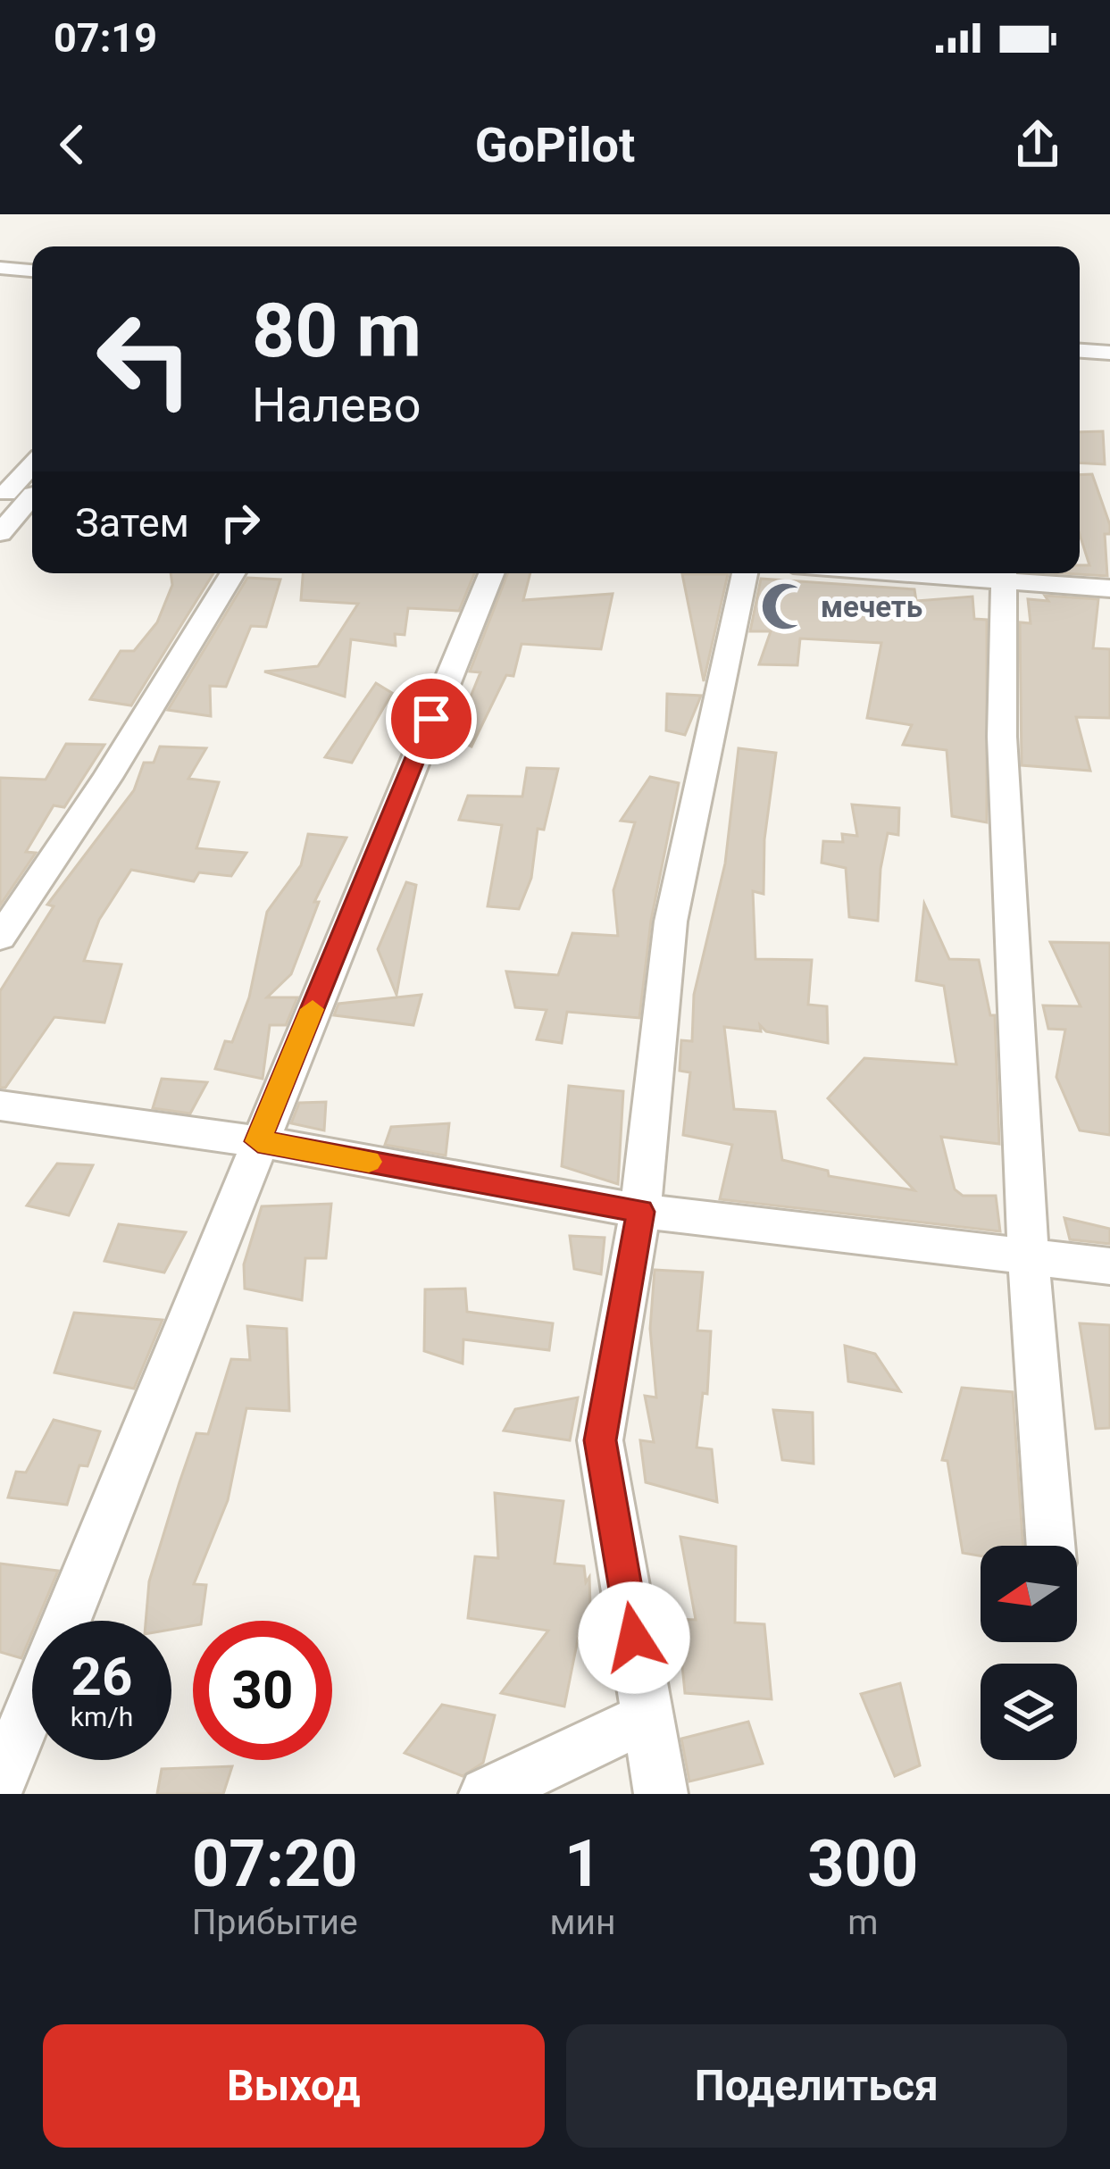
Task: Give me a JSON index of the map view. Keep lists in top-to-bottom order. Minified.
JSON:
{"places":{"mosque":["мечеть"]},"north":"left","page":{"status":"07:19","header":"GoPilot","turn":["80 m","Налево"],"then":"Затем","speed":"26 km/h","limit":"30","eta":["07:20","Прибытие","1","мин","300","m"],"buttons":["Выход","Поделиться"]}}
